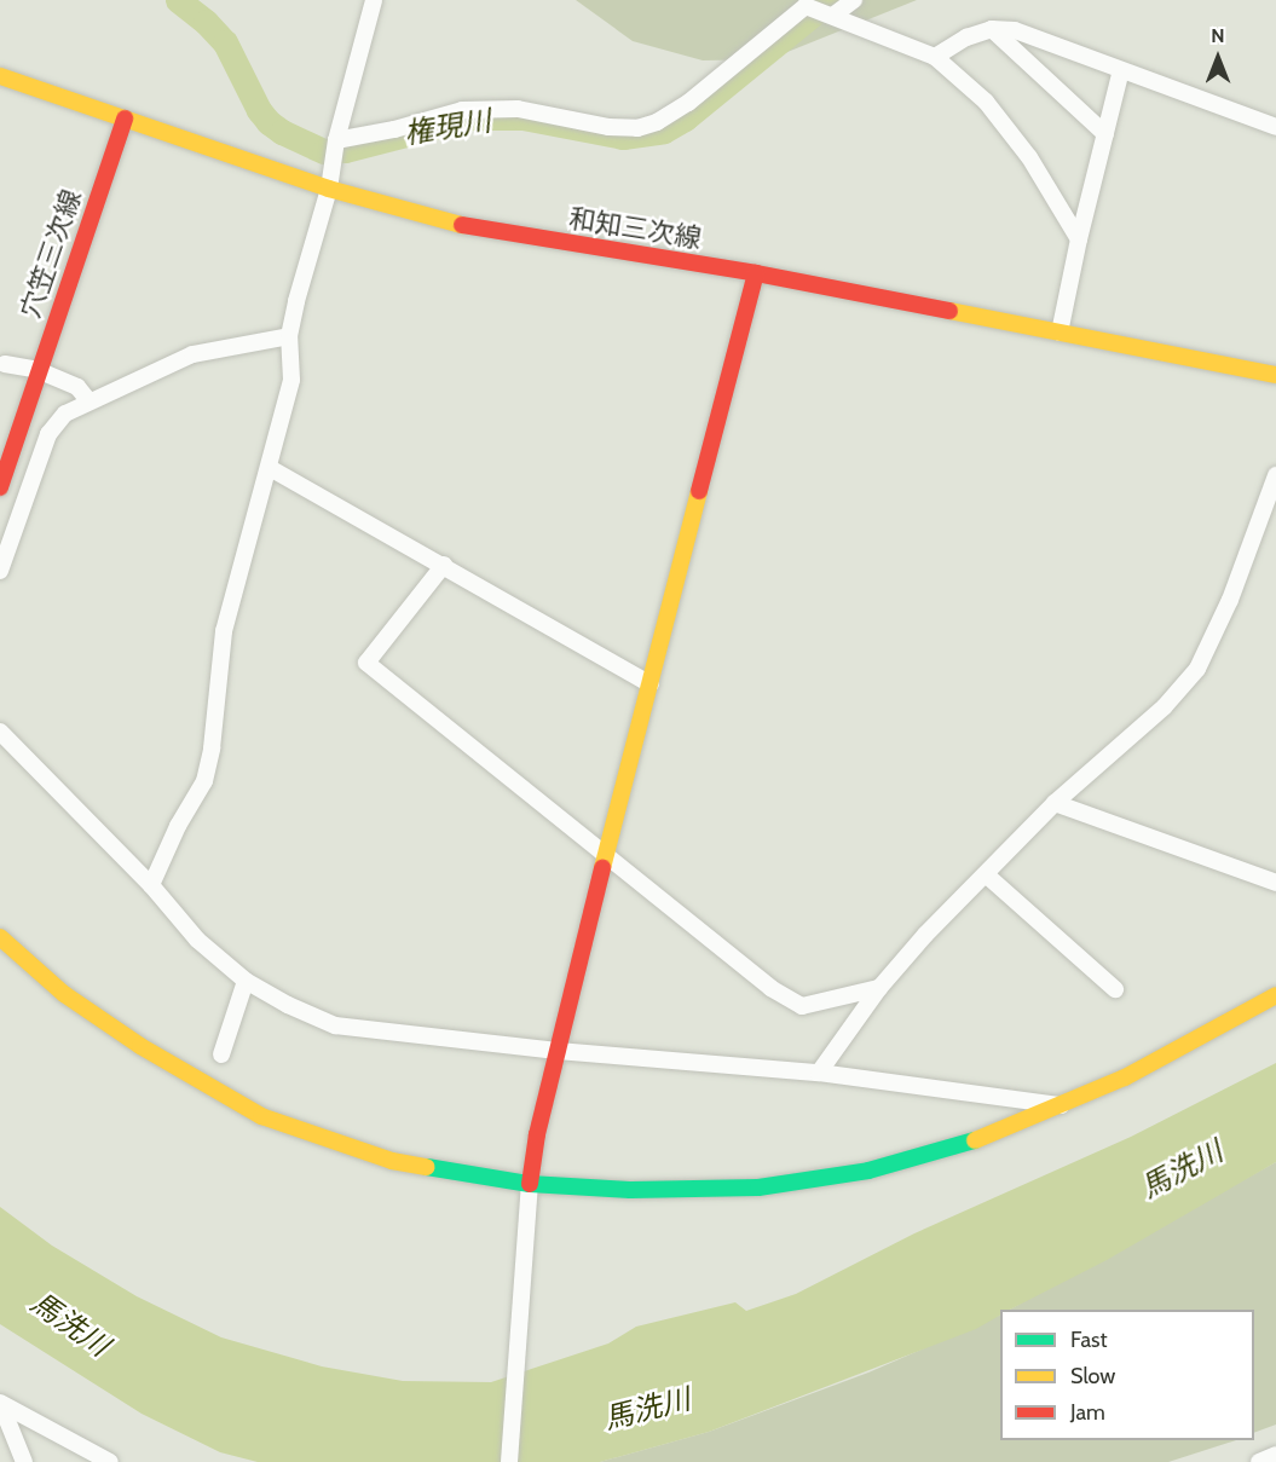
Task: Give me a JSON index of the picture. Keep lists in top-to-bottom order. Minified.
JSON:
{"streets":{"street":["和知三次線","穴笠三次線"]},"crossings":[["和知三次線","穴笠三次線"]],"water":["権現川","馬洗川"],"legend":["Fast","Slow","Jam"],"north":"top"}
